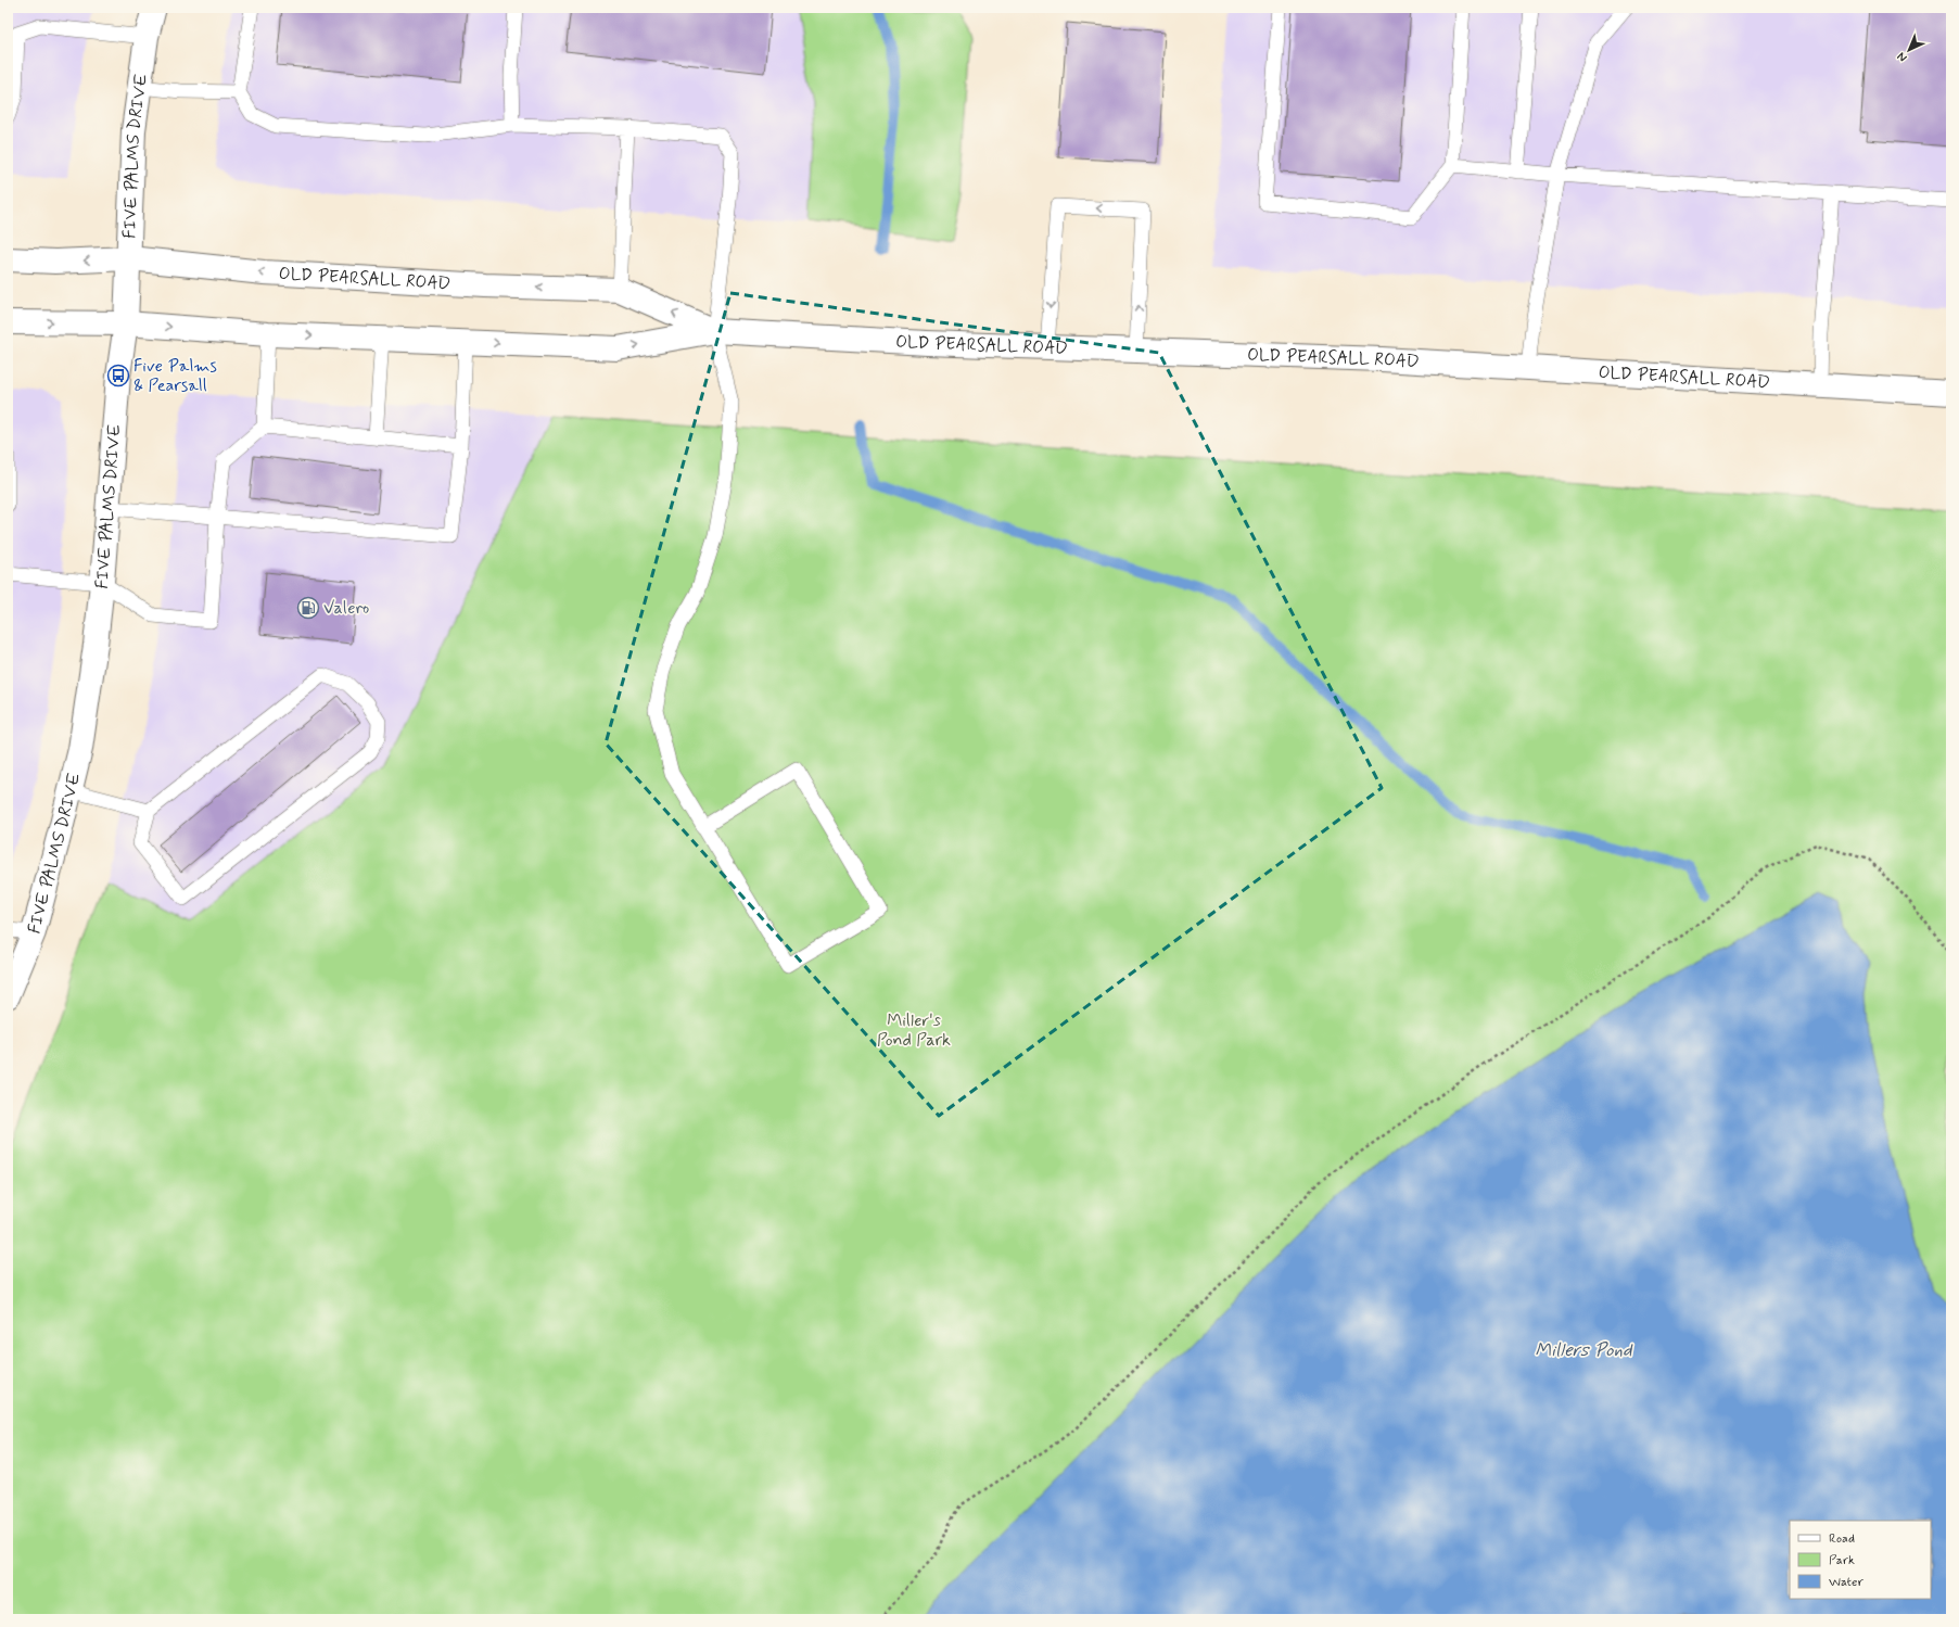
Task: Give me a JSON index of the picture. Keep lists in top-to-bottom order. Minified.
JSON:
{"streets":{"main road":["FIVE PALMS DRIVE","OLD PEARSALL ROAD"]},"crossings":[["FIVE PALMS DRIVE","OLD PEARSALL ROAD"]],"water":["Millers Pond"],"parks":["Miller's Pond Park"],"places":{"bus stop":["Five Palms & Pearsall"],"fuel station":["Valero"]},"legend":["Road","Park","Water"],"north":"bottom left"}
